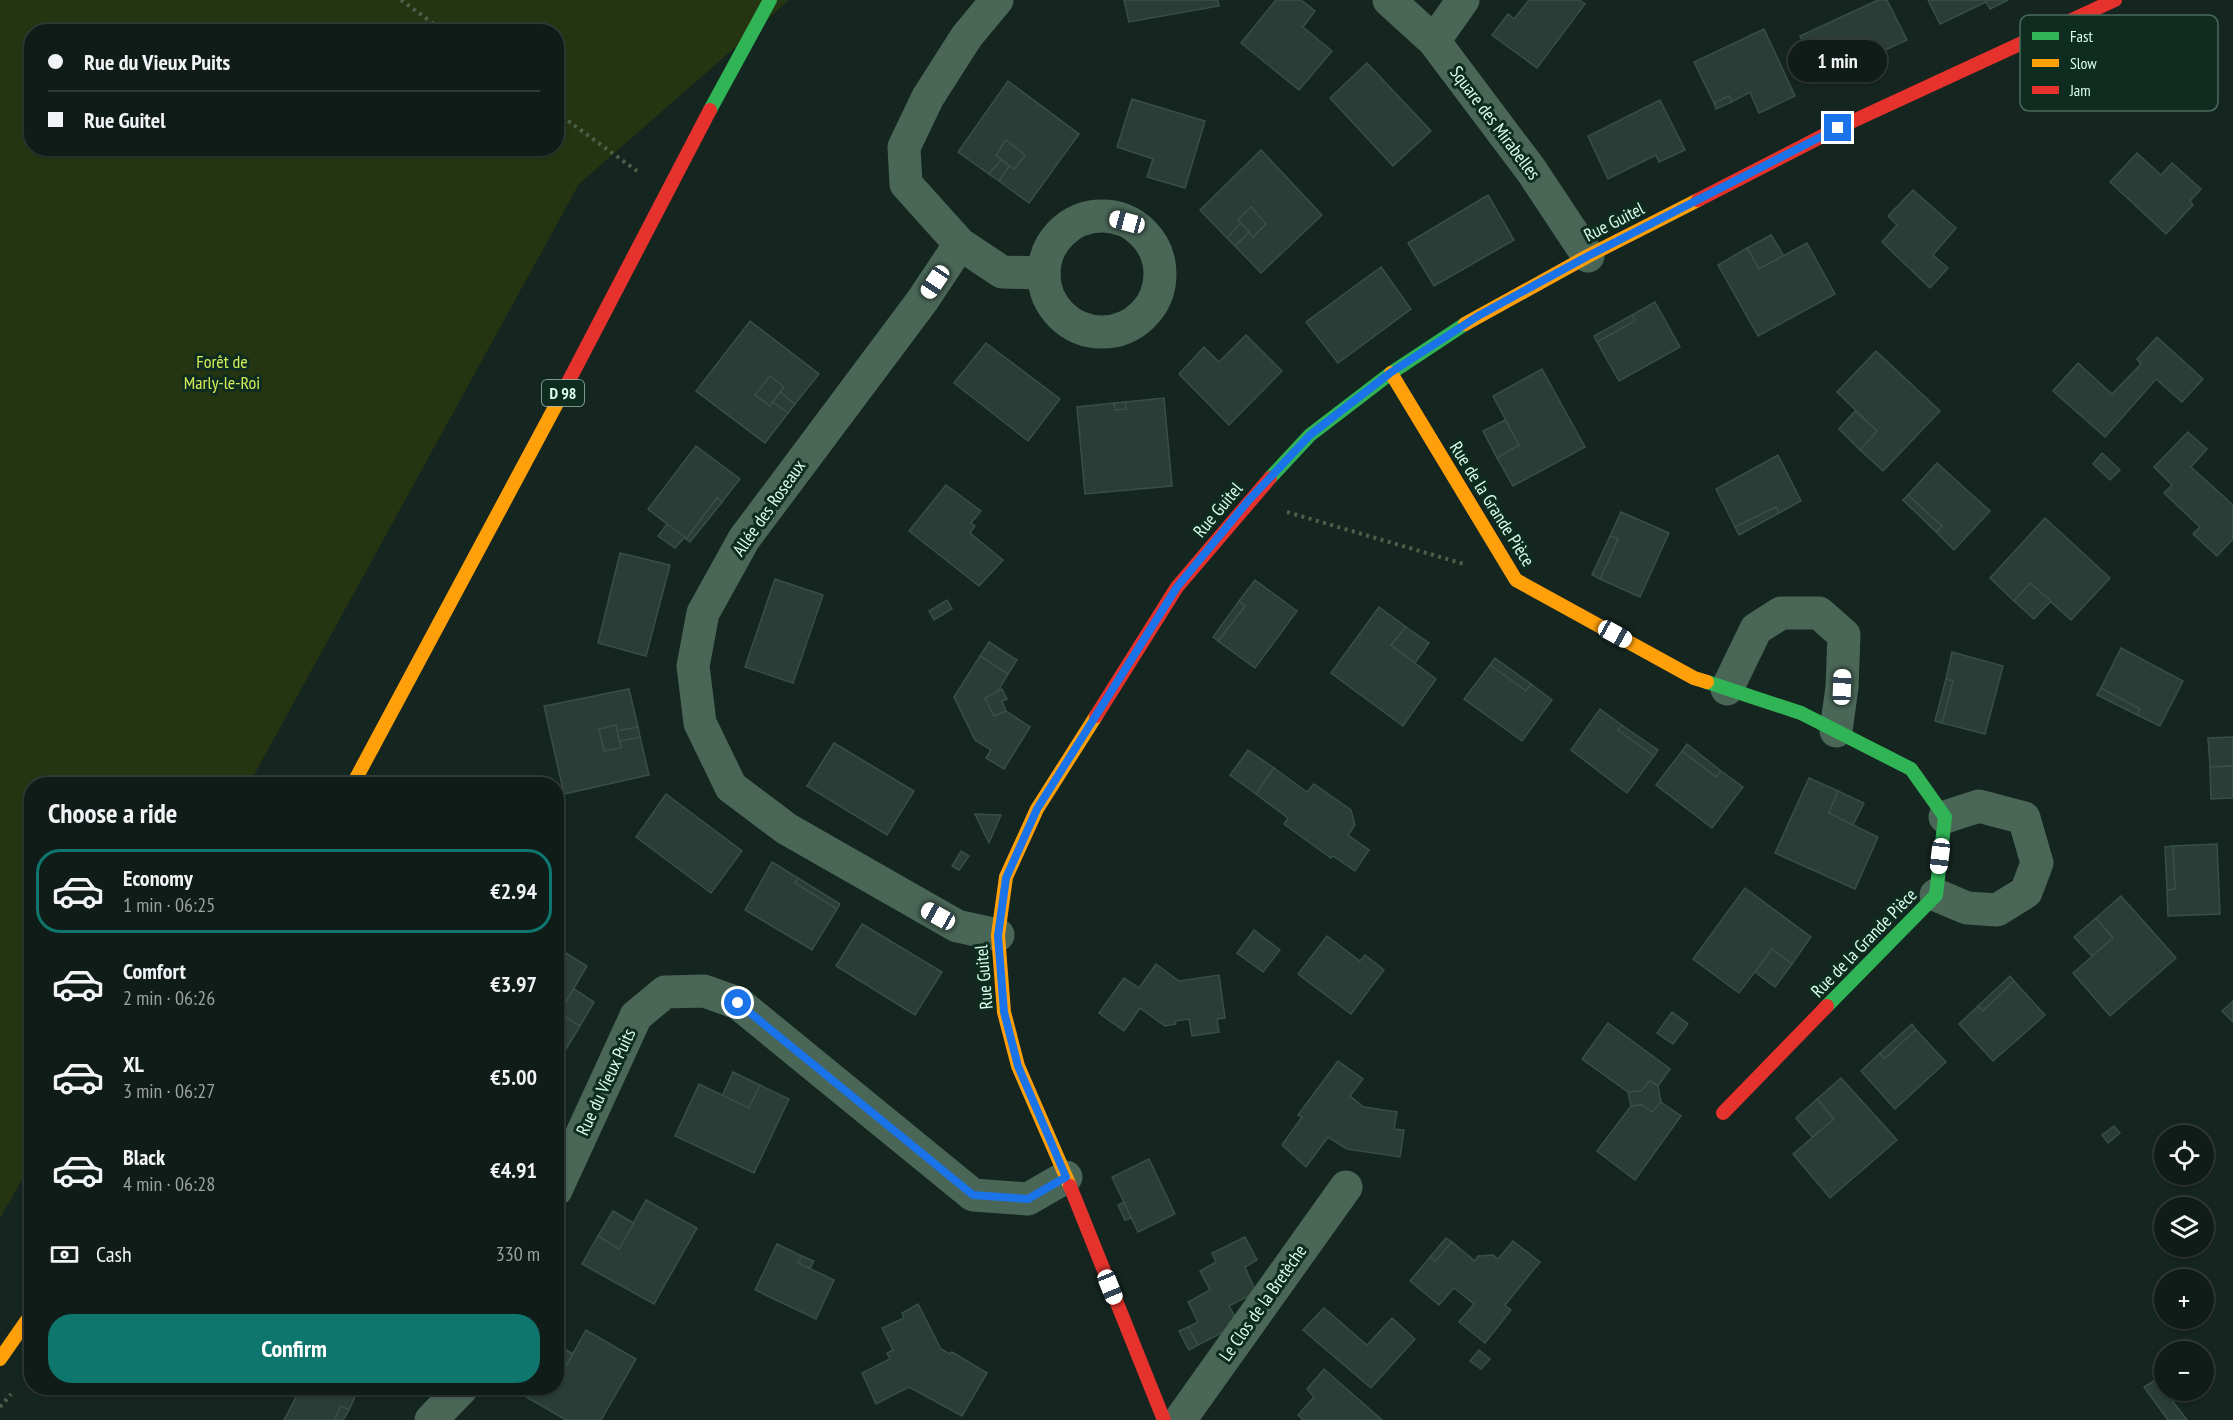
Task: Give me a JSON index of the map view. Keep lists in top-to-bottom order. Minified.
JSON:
{"streets":{"street":["Square des Mirabelles","Rue Guitel","D 98","Rue de la Grande Pièce","Allée des Roseaux","Rue du Vieux Puits","Le Clos de la Bretèche"]},"crossings":[["Square des Mirabelles","Rue Guitel"],["Rue Guitel","Rue de la Grande Pièce"],["Rue Guitel","Allée des Roseaux"],["Rue Guitel","Rue du Vieux Puits"]],"parks":["Forêt de Marly-le-Roi"],"legend":["Fast","Slow","Jam"],"page":{"banner":["Rue du Vieux Puits","Rue Guitel"],"bubble":"1 min","heading":"Choose a ride","list":[{"name":"Economy","note":"1 min · 06:25","value":"€2.94"},{"name":"Comfort","note":"2 min · 06:26","value":"€3.97"},{"name":"XL","note":"3 min · 06:27","value":"€5.00"},{"name":"Black","note":"4 min · 06:28","value":"€4.91"}],"map_buttons":["+","−"],"pay":["Cash","330 m"],"buttons":"Confirm"}}
